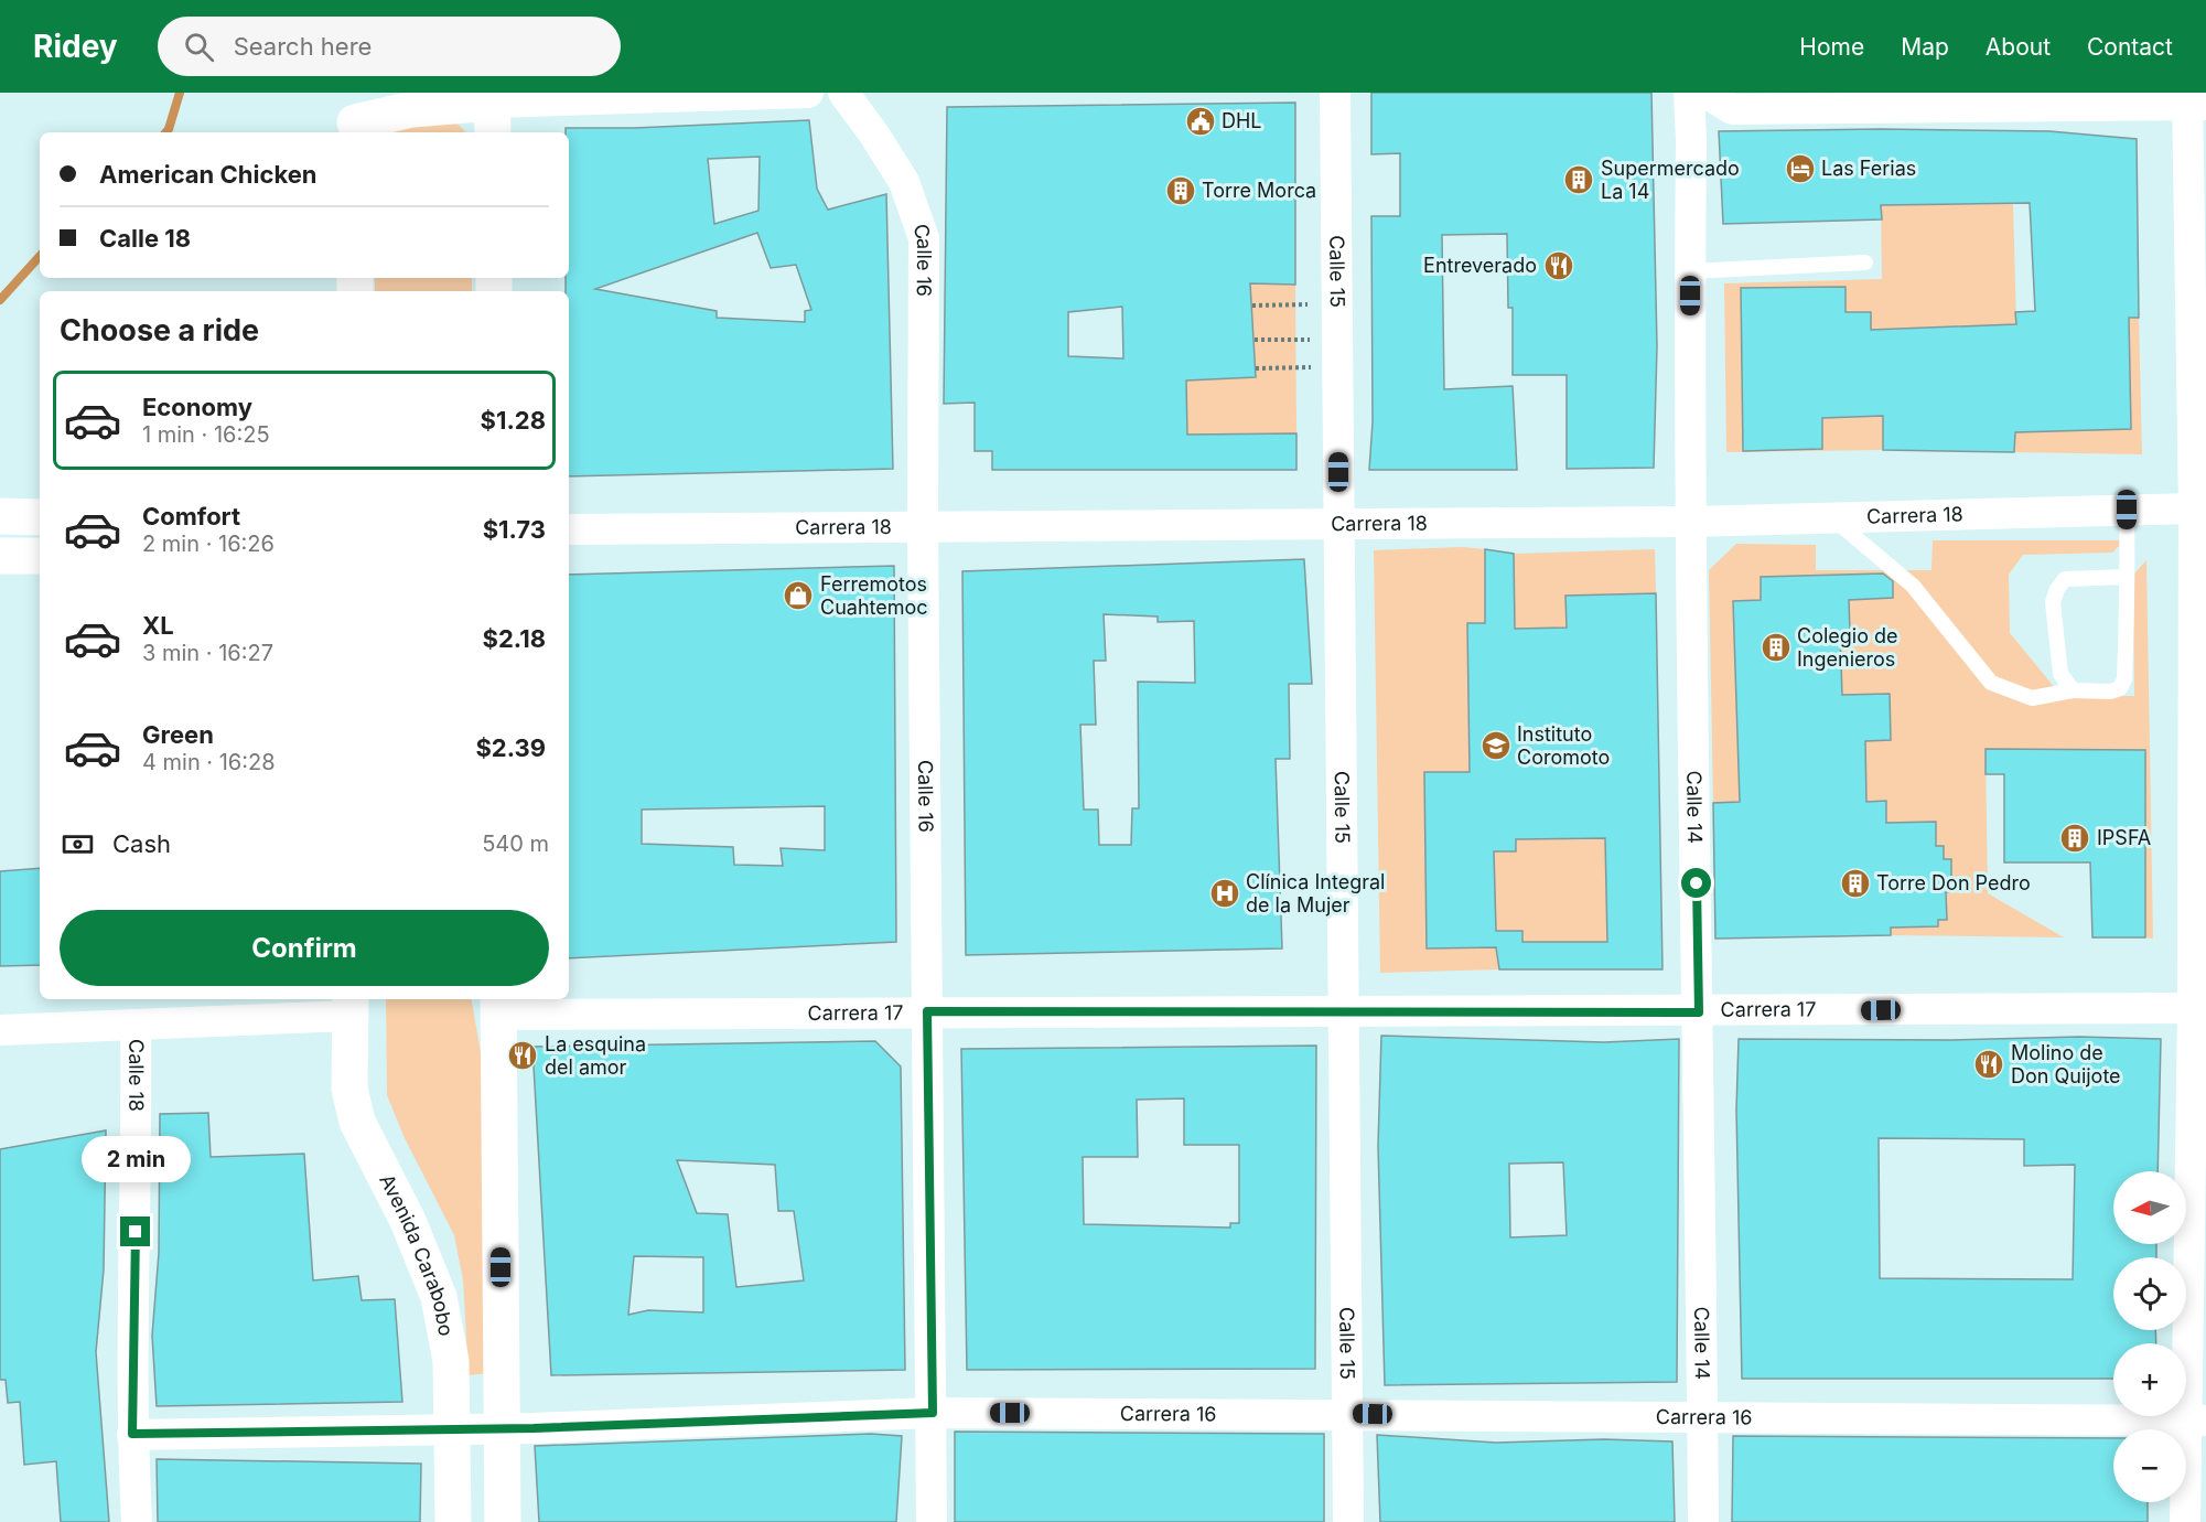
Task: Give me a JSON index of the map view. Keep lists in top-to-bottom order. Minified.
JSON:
{"streets":{"main road":["Avenida Carabobo"],"street":["Calle 16","Calle 15","Carrera 18","Calle 14","Carrera 17","Calle 18","Carrera 16"]},"crossings":[["Calle 16","Carrera 18"],["Calle 16","Carrera 17"],["Calle 16","Carrera 16"],["Calle 15","Carrera 18"],["Calle 15","Carrera 17"],["Calle 15","Carrera 16"],["Carrera 18","Calle 14"],["Calle 14","Carrera 17"],["Calle 14","Carrera 16"],["Calle 18","Carrera 16"],["Avenida Carabobo","Carrera 16"]],"places":{"public building":["DHL"],"hotel":["Las Ferias"],"building":["Supermercado La 14","Torre Morca","Colegio de Ingenieros","IPSFA","Torre Don Pedro"],"restaurant":["Entreverado","La esquina del amor","Molino de Don Quijote"],"shop":["Ferremotos Cuahtemoc"],"school or university":["Instituto Coromoto"],"hospital":["Clínica Integral de la Mujer"]},"north":"left","page":{"header":"Ridey","search":"Search here","nav":["Home","Map","About","Contact"],"banner":["American Chicken","Calle 18"],"heading":"Choose a ride","list":[{"name":"Economy","note":"1 min · 16:25","value":"$1.28"},{"name":"Comfort","note":"2 min · 16:26","value":"$1.73"},{"name":"XL","note":"3 min · 16:27","value":"$2.18"},{"name":"Green","note":"4 min · 16:28","value":"$2.39"}],"pay":["Cash","540 m"],"buttons":"Confirm","bubble":"2 min","map_buttons":["+","−"]}}
